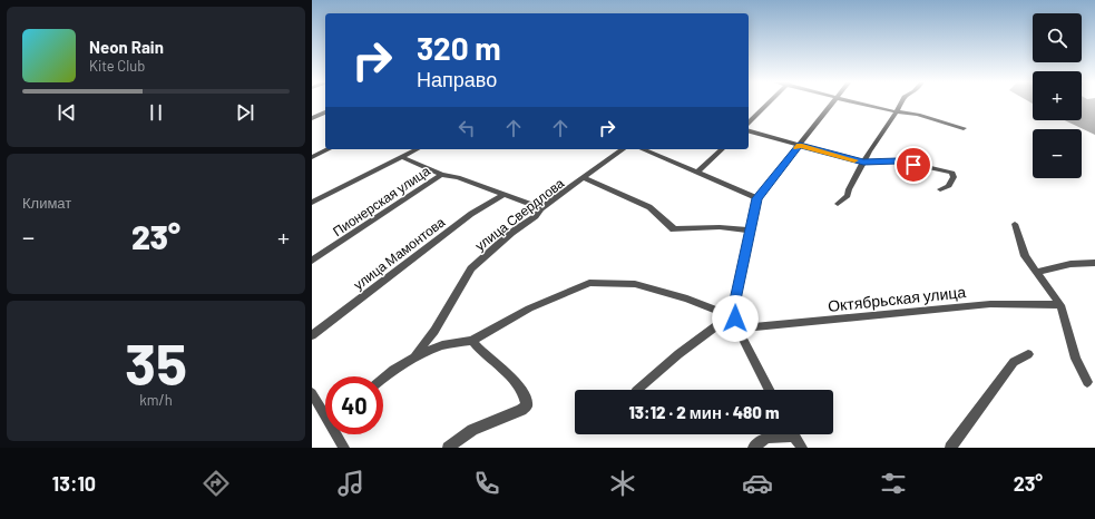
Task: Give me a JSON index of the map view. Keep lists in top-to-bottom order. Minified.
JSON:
{"streets":{"street":["Пионерская улица","улица Свердлова","улица Мамонтова","Октябрьская улица"]},"page":{"map_buttons":["+","−"],"turn":["320 m","Направо"],"song":["Neon Rain","Kite Club"],"tile":["Климат",["35","km/h"]],"heat":["−","23°","+"],"limit":"40","trip":"13:12 · 2 мин · 480 m","tabs":["13:10","23°"]}}
